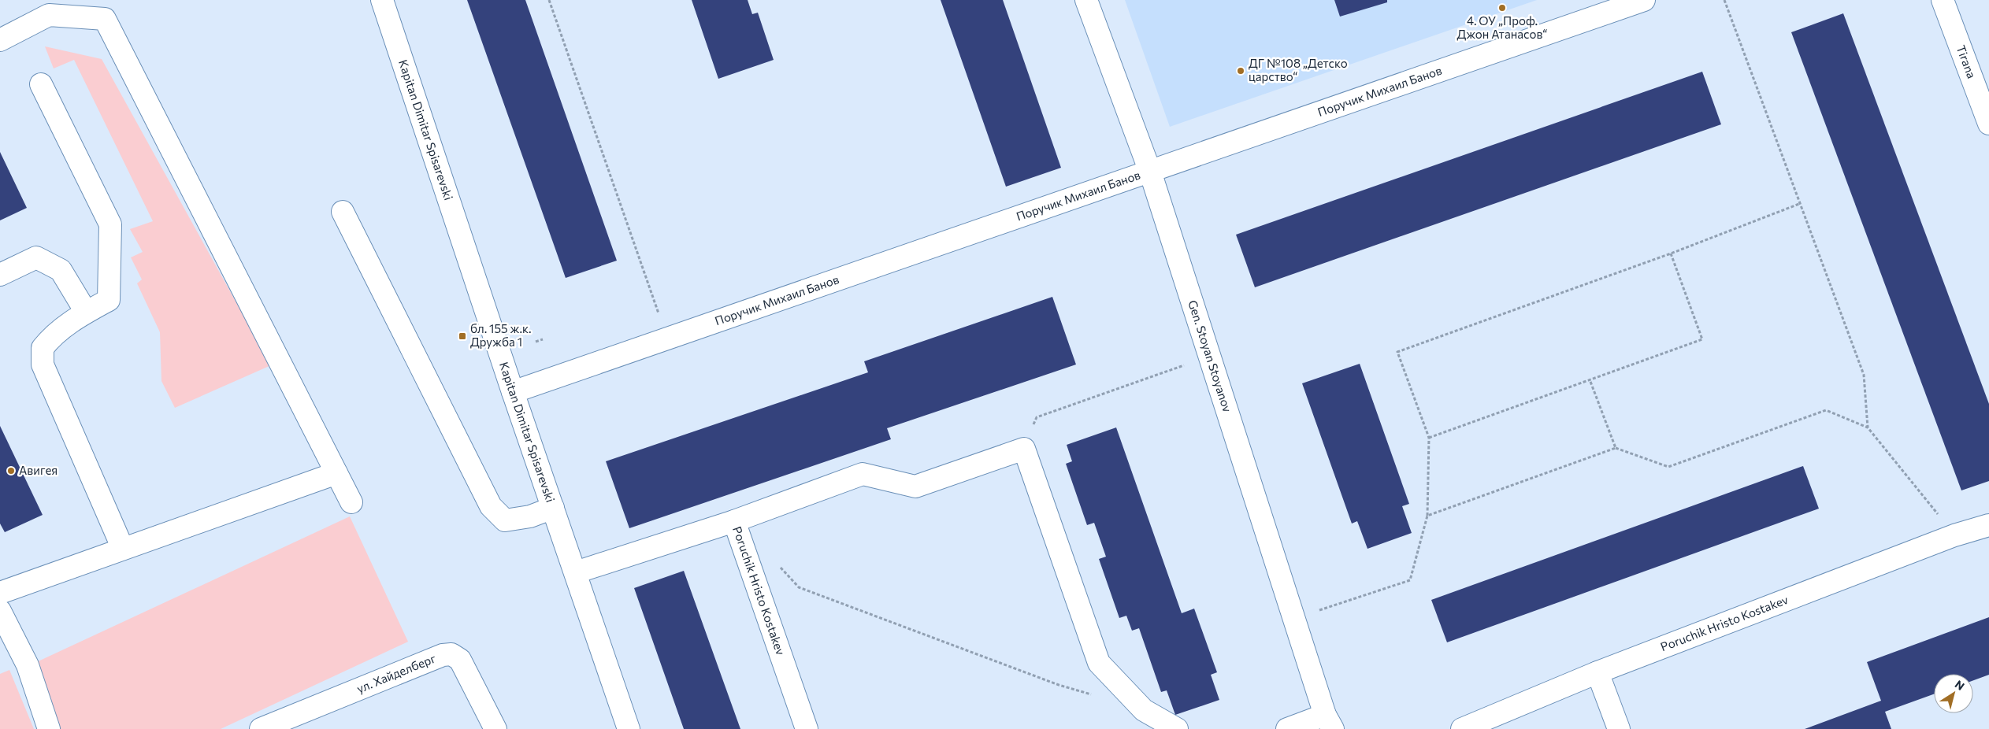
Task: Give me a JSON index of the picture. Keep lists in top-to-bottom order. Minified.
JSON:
{"streets":{"street":["Tirana","Поручик Михаил Банов","Kapitan Dimitar Spisarevski","Gen. Stoyan Stoyanov","Рoruchik Hristo Kostakev","ул. Хайделберг"]},"crossings":[["Поручик Михаил Банов","Kapitan Dimitar Spisarevski"],["Поручик Михаил Банов","Gen. Stoyan Stoyanov"],["Kapitan Dimitar Spisarevski","Рoruchik Hristo Kostakev"]],"places":{"other":["4. ОУ „Проф. Джон Атанасов“","ДГ №108 „Детско царство“","Авигея"],"transit":["бл. 155 ж.к. Дружба 1"]},"north":"top right"}
